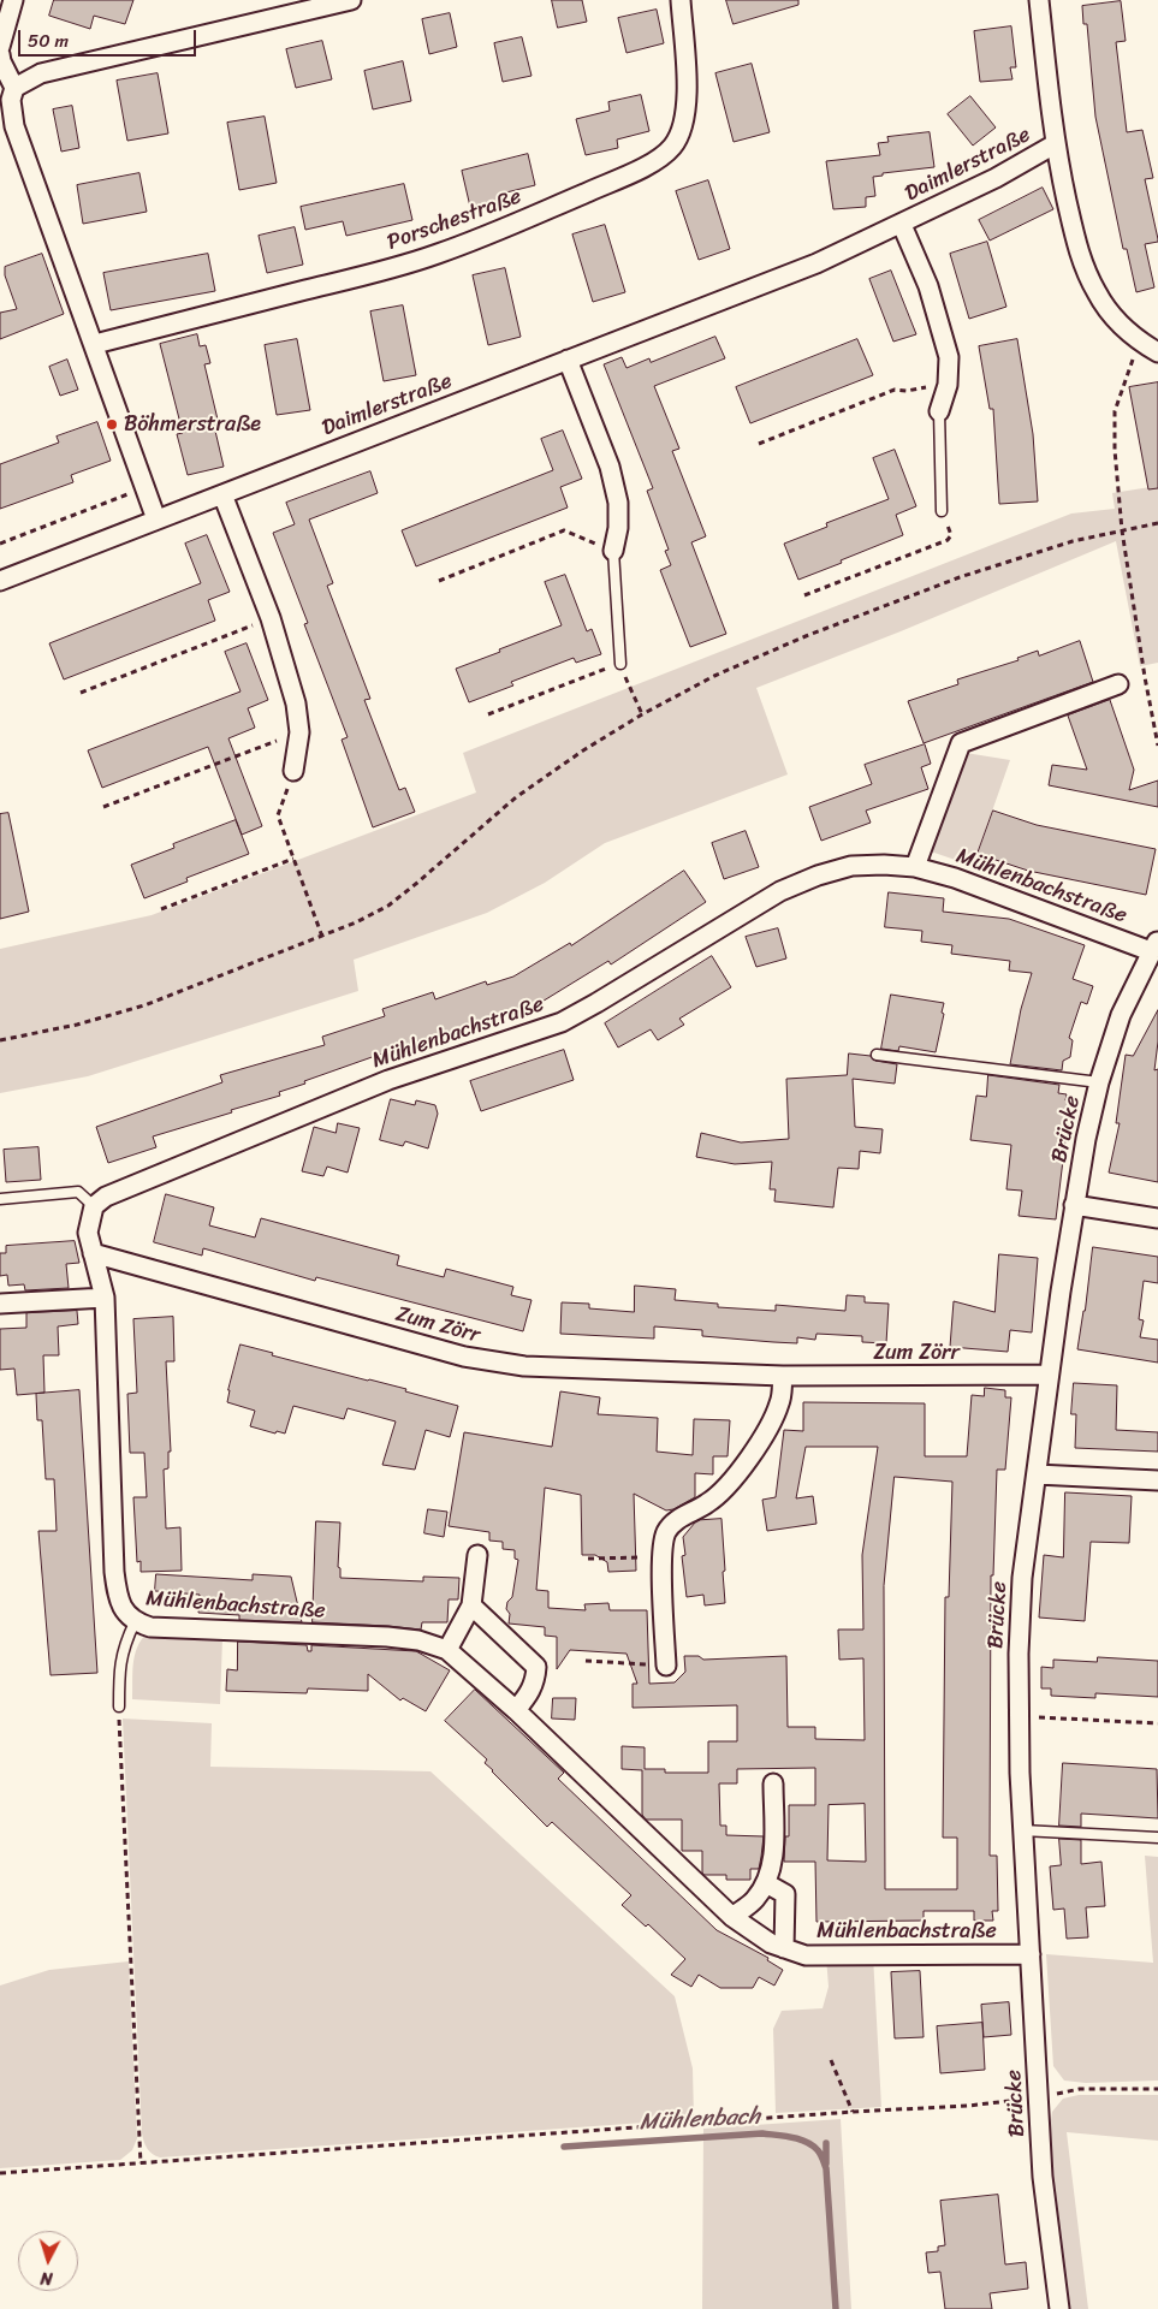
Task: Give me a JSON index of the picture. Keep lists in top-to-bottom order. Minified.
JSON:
{"streets":{"street":["Daimlerstraße","Porschestraße","Mühlenbachstraße","Brücke","Zum Zörr"]},"crossings":[["Mühlenbachstraße","Brücke"],["Mühlenbachstraße","Zum Zörr"],["Brücke","Zum Zörr"]],"water":["Mühlenbach"],"places":["Böhmerstraße"],"scale_bar":"50 m","north":"bottom"}
